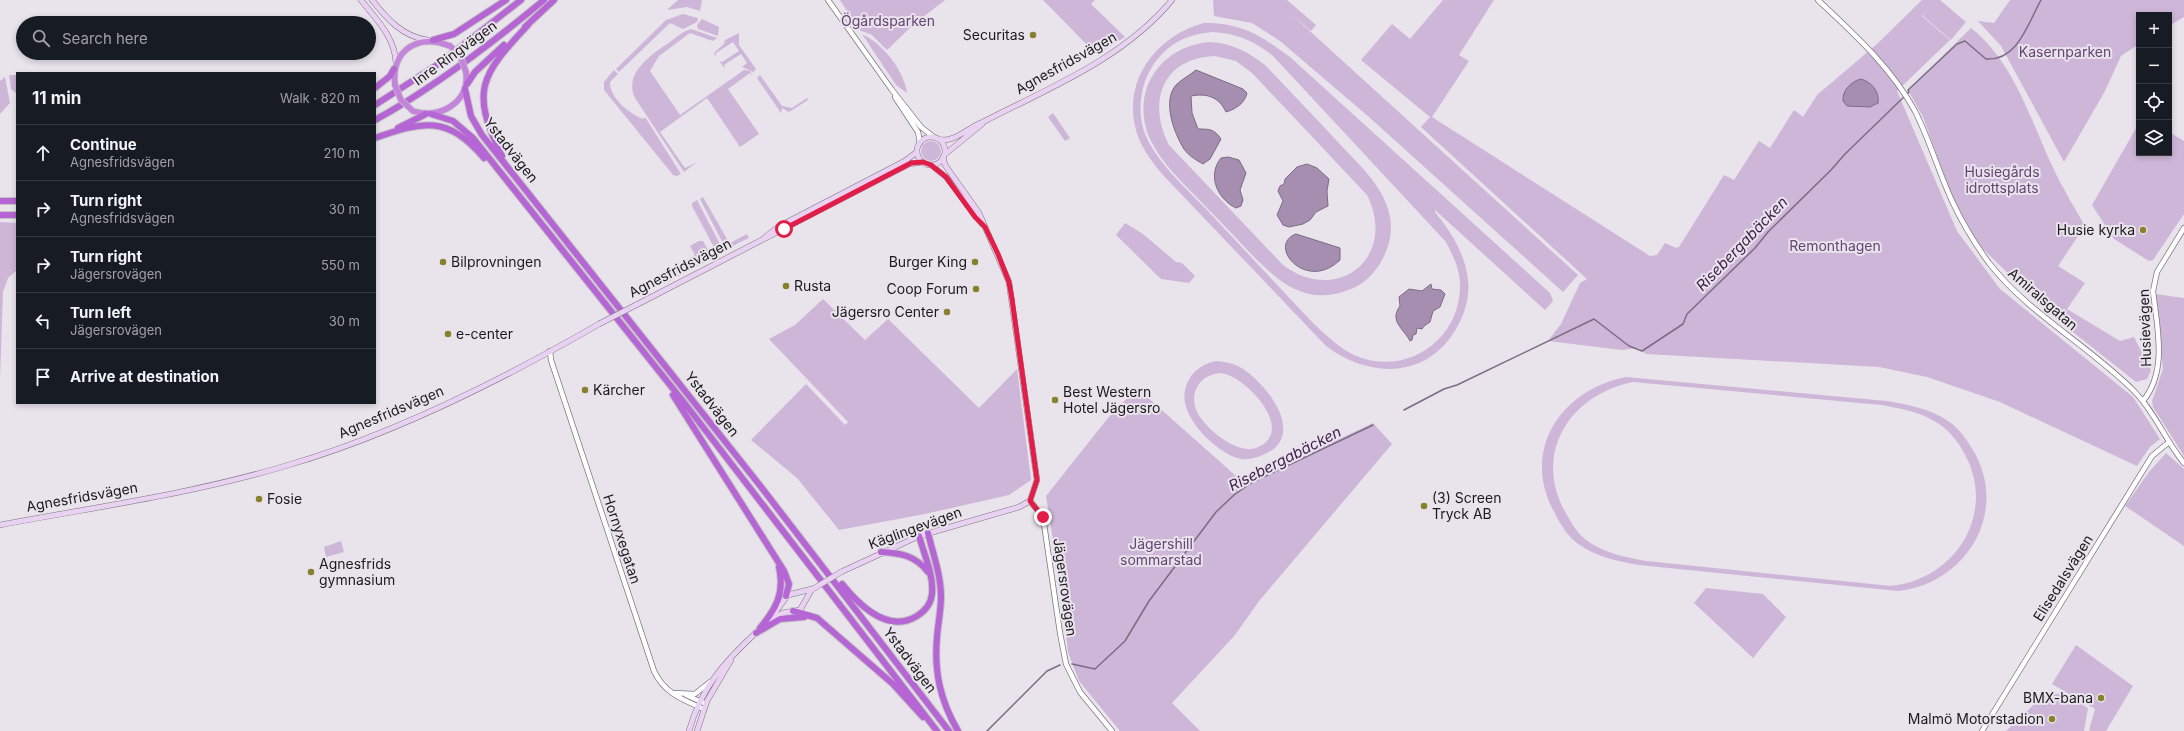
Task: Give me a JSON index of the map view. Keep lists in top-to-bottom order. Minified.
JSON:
{"streets":{"highway":["Inre Ringvägen","Ystadvägen"],"main road":["Agnesfridsvägen","Käglingevägen"],"street":["Amiralsgatan","Husievägen","Hornyxegatan","Elisedalsvägen","Jägersrovägen"]},"crossings":[["Agnesfridsvägen","Hornyxegatan"],["Amiralsgatan","Husievägen"],["Käglingevägen","Hornyxegatan"],["Käglingevägen","Jägersrovägen"]],"water":["Risebergabäcken"],"parks":["Ögårdsparken","Kasernparken","Husiegårds idrottsplats","Remonthagen","Jägershill sommarstad"],"places":["Securitas","Husie kyrka","Bilprovningen","Burger King","Rusta","Coop Forum","Jägersro Center","e-center","Kärcher","Best Western Hotel Jägersro","Fosie","(3) Screen Tryck AB","Agnesfrids gymnasium","BMX-bana","Malmö Motorstadion"],"page":{"map_buttons":["+","−"],"search":"Search here","heading":["11 min","Walk · 820 m"],"list":[["Continue","Agnesfridsvägen","210 m"],["Turn right","Agnesfridsvägen","30 m"],["Turn right","Jägersrovägen","550 m"],["Turn left","Jägersrovägen","30 m"],"Arrive at destination"]}}
